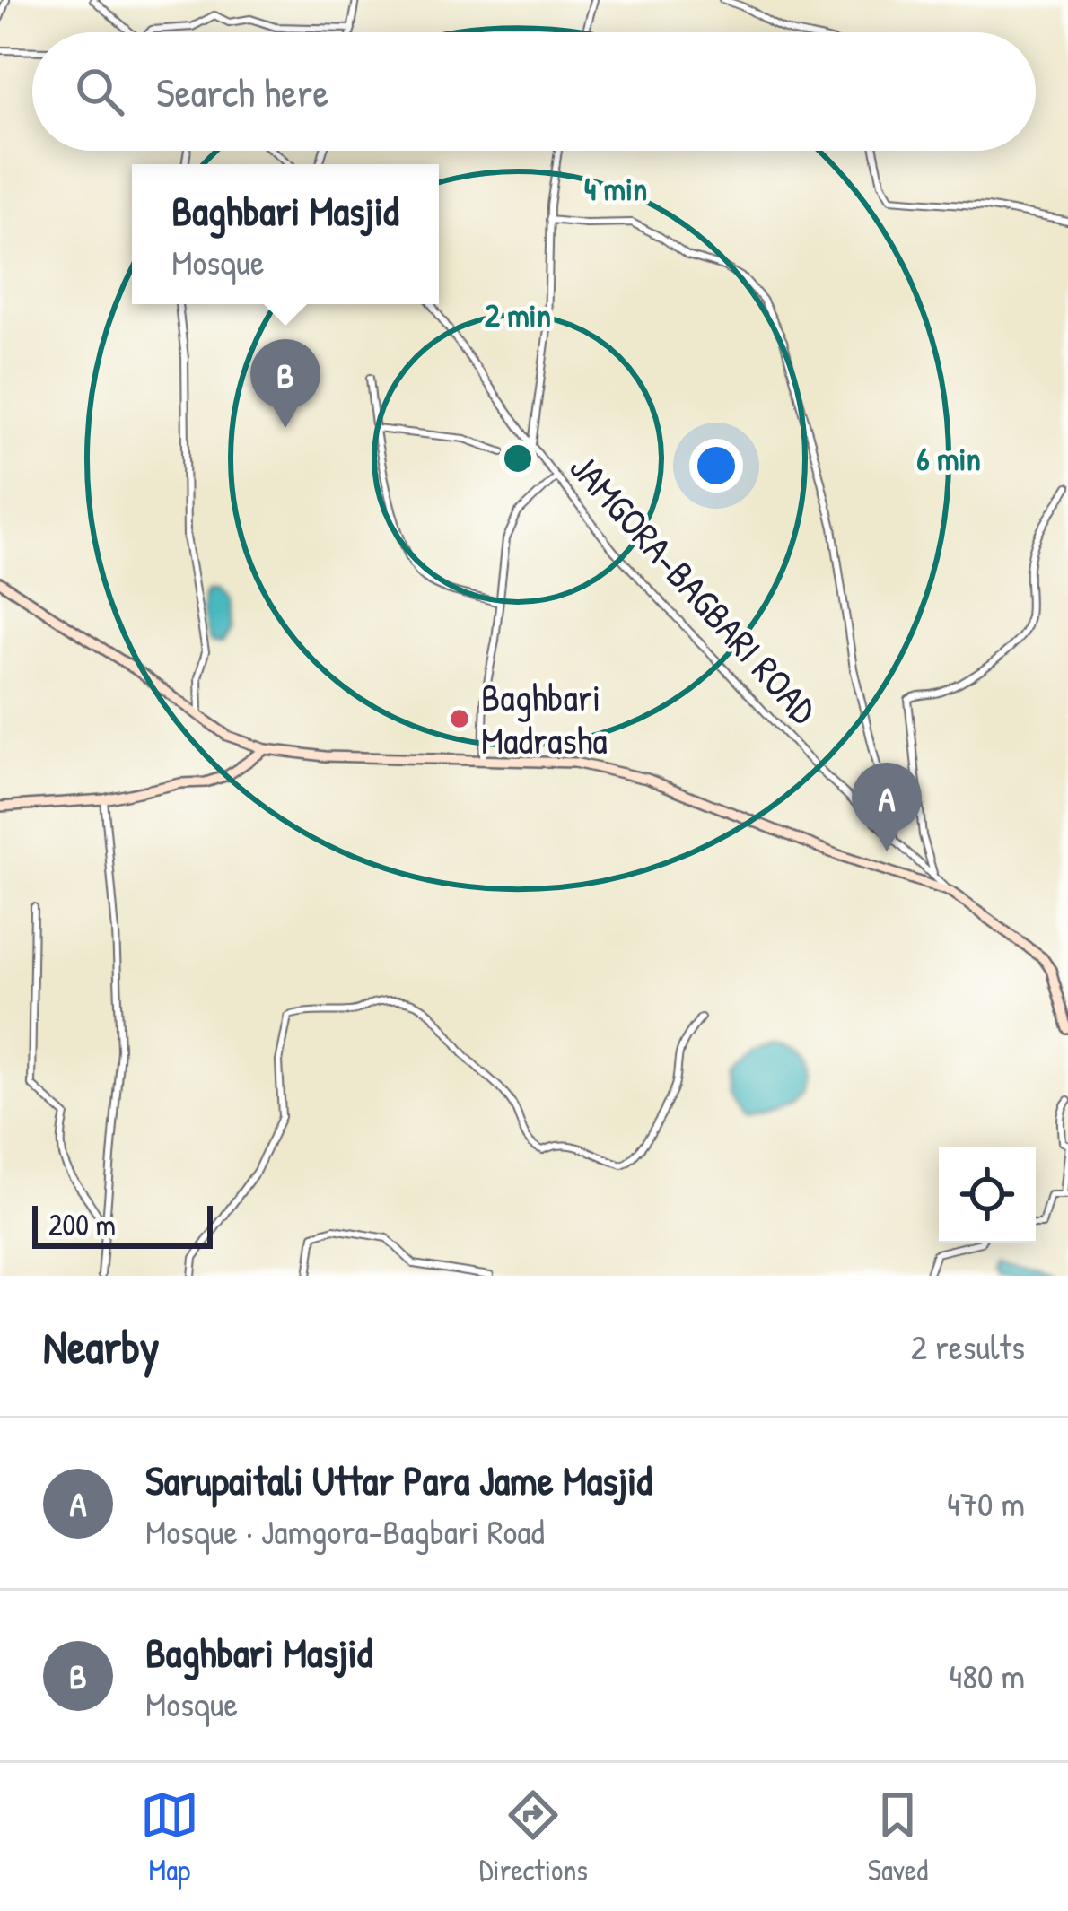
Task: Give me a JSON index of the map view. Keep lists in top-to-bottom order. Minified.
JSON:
{"streets":{"street":["JAMGORA-BAGBARI ROAD"]},"places":["Baghbari Madrasha"],"scale_bar":"200 m","page":{"search":"Search here","popup":["Baghbari Masjid","Mosque"],"pins":["B","A"],"scale":"200 m","heading":["Nearby","2 results"],"list":[{"mark":"A","name":"Sarupaitali Uttar Para Jame Masjid","note":"Mosque · Jamgora-Bagbari Road","value":"470 m"},{"mark":"B","name":"Baghbari Masjid","note":"Mosque","value":"480 m"}],"nav":["Map","Directions","Saved"]},"rings":["4 min","2 min","6 min"]}
